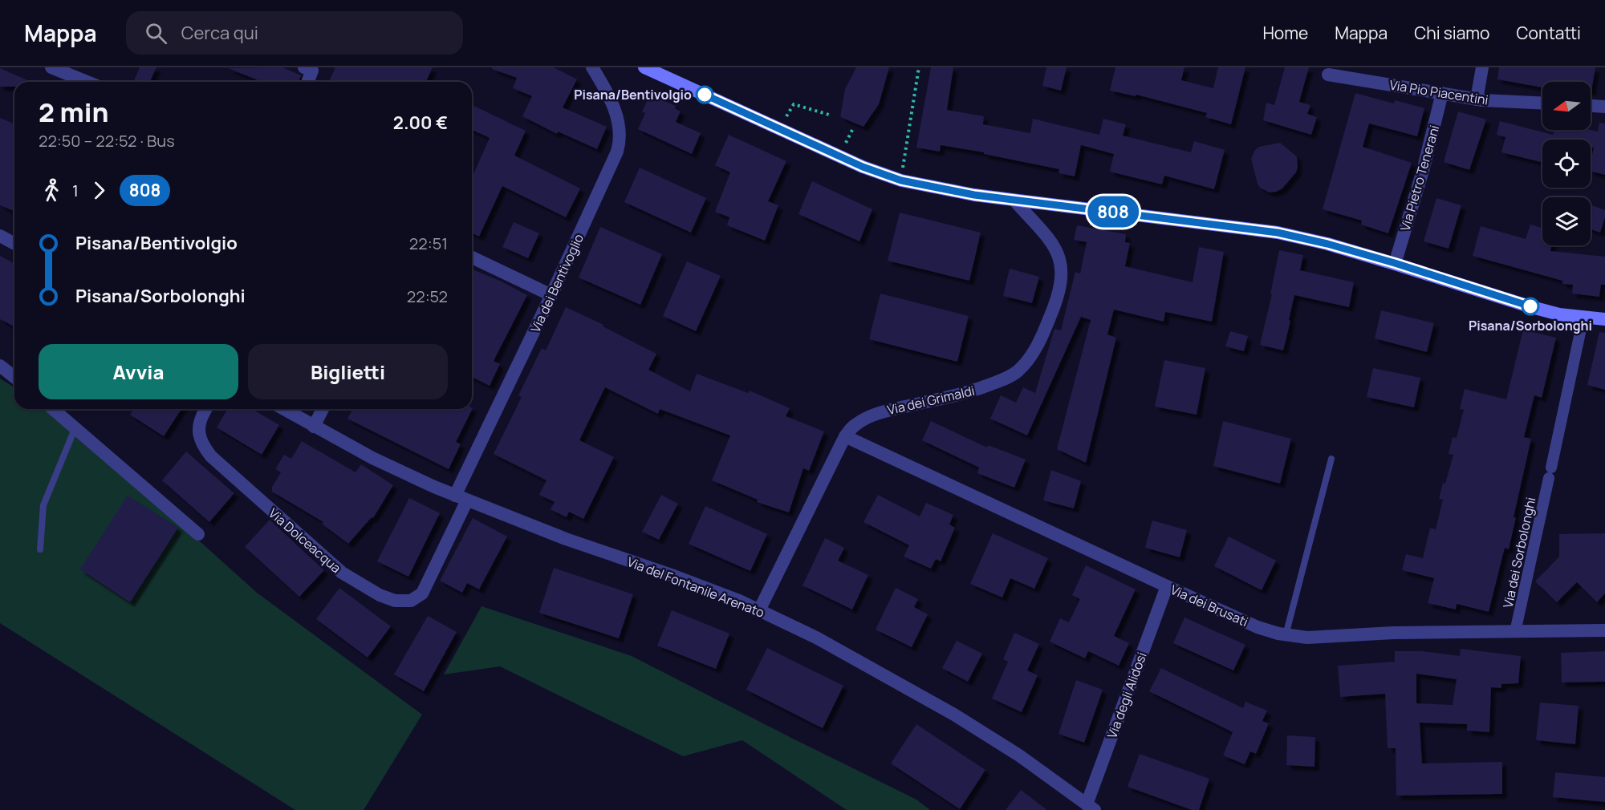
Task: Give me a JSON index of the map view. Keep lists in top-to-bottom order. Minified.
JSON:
{"streets":{"street":["Via Pio Piacentini","Via Pietro Tenerani","Via dei Bentivoglio","Via dei Grimaldi","Via Dolceacqua","Via dei Sorbolonghi","Via del Fontanile Arenato","Via dei Brusati","Via degli Alidosi"]},"crossings":[["Via Pio Piacentini","Via Pietro Tenerani"],["Via dei Bentivoglio","Via Dolceacqua"],["Via dei Bentivoglio","Via del Fontanile Arenato"],["Via dei Grimaldi","Via del Fontanile Arenato"],["Via dei Grimaldi","Via dei Brusati"],["Via Dolceacqua","Via del Fontanile Arenato"],["Via dei Sorbolonghi","Via dei Brusati"],["Via del Fontanile Arenato","Via degli Alidosi"],["Via dei Brusati","Via degli Alidosi"]],"places":["Pisana/Bentivolgio","Pisana/Sorbolonghi"],"lines":["bus line 808"],"north":"left","page":{"header":"Mappa","search":"Cerca qui","nav":["Home","Mappa","Chi siamo","Contatti"],"on_map":"808","heading":["2 min","22:50 – 22:52 · Bus","2.00 €"],"legs":["1","808"],"list":[{"name":"Pisana/Bentivolgio","value":"22:51"},{"name":"Pisana/Sorbolonghi","value":"22:52"}],"buttons":["Avvia","Biglietti"]}}
